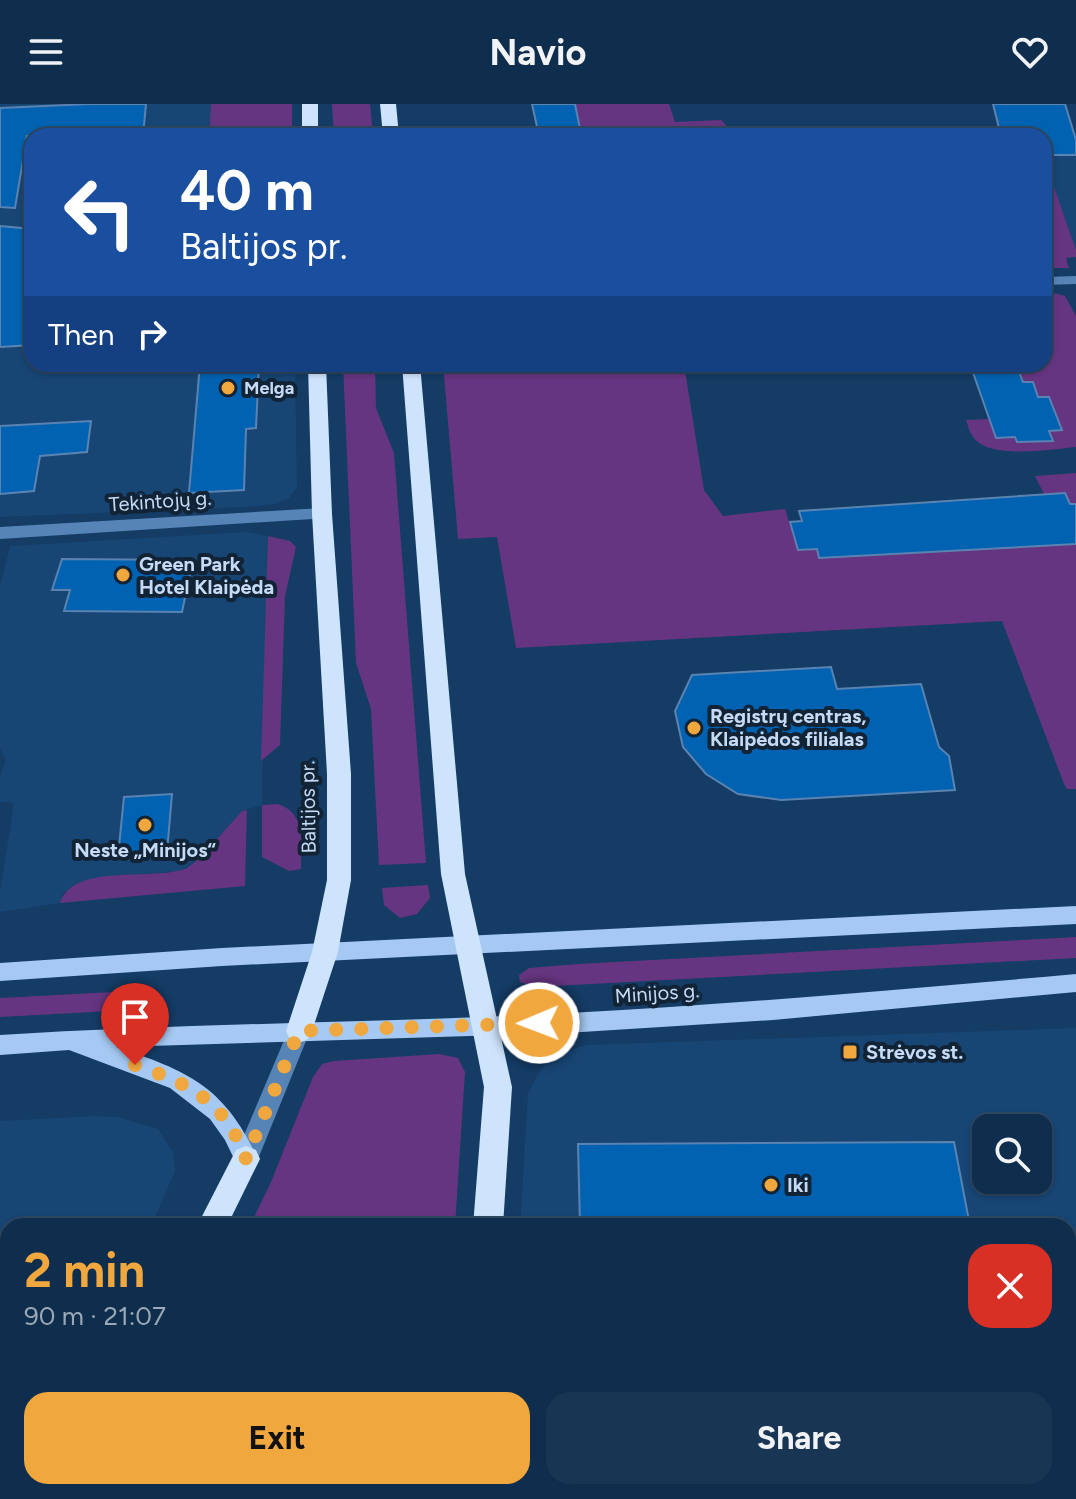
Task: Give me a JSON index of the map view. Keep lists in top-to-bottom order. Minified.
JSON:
{"streets":{"highway":["Baltijos pr."],"main road":["Minijos g."],"street":["Tekintojų g."]},"crossings":[["Tekintojų g.","Baltijos pr."],["Baltijos pr.","Minijos g."]],"places":{"other":["Melga","Green Park Hotel Klaipėda","Registrų centras, Klaipėdos filialas","Neste „Minijos“","Iki"],"transit":["Strėvos st."]},"page":{"header":"Navio","turn":["40 m","Baltijos pr."],"then":"Then","heading":["2 min","90 m · 21:07"],"buttons":["Exit","Share"]}}
